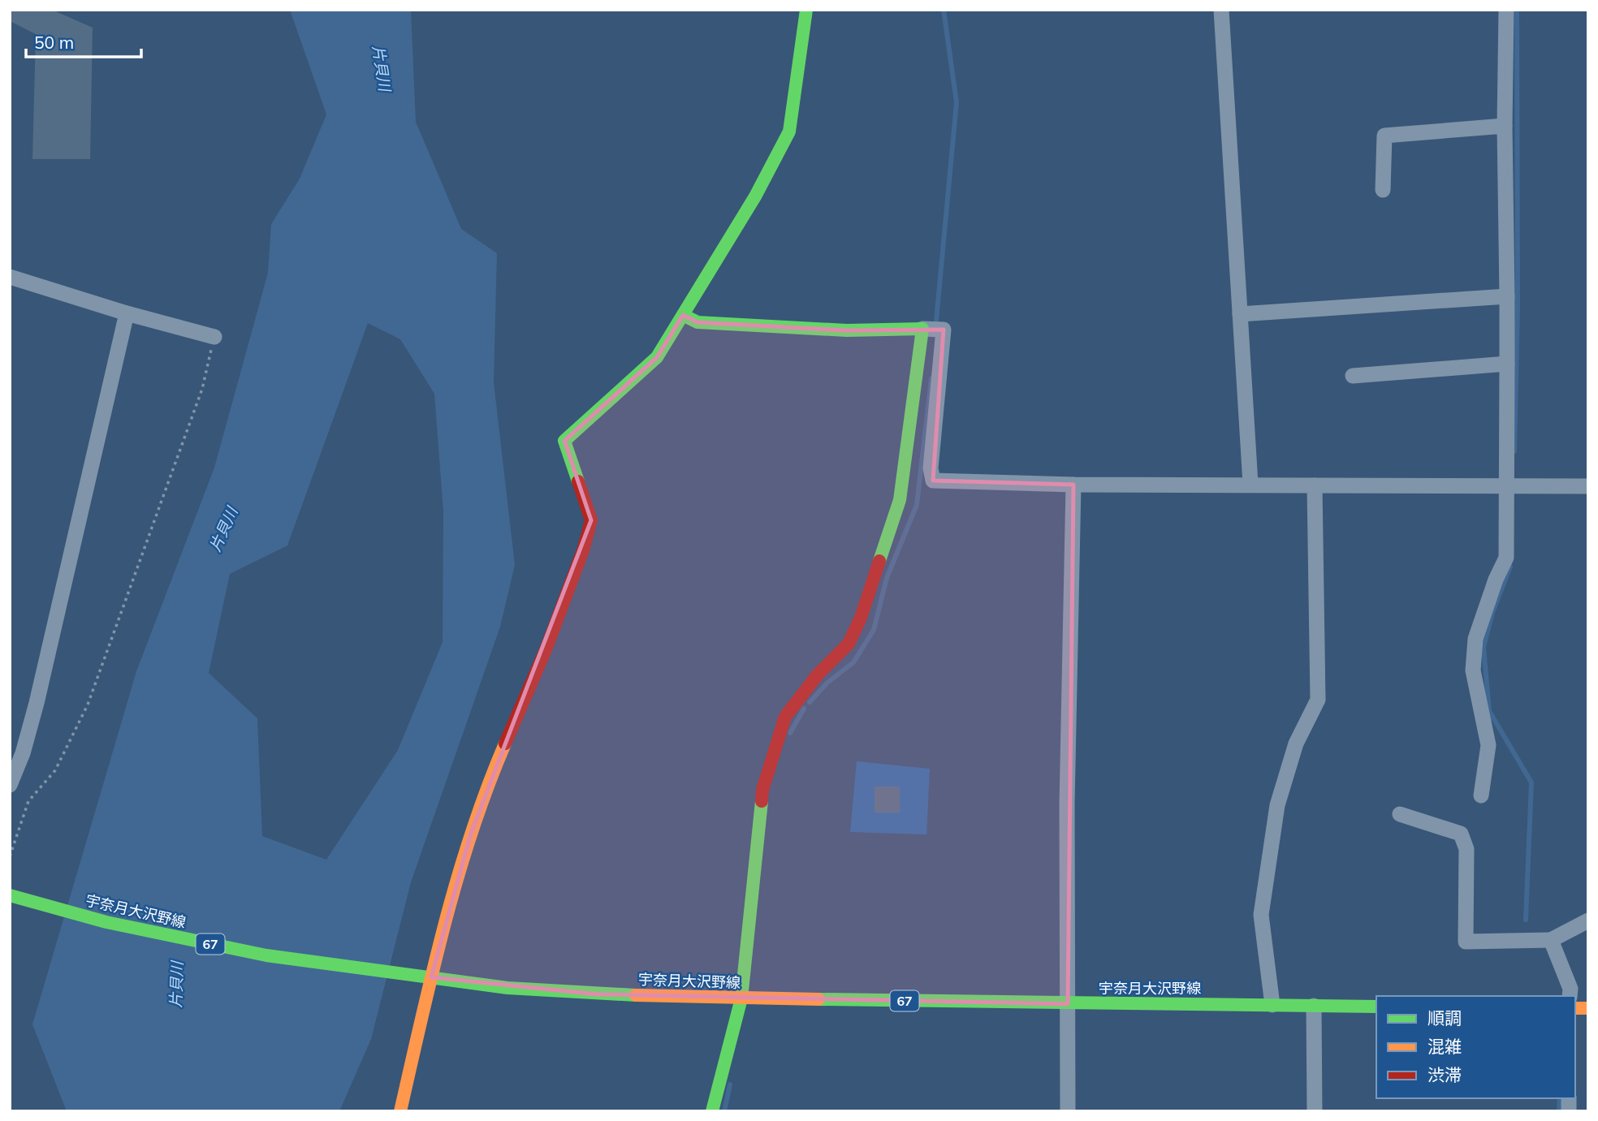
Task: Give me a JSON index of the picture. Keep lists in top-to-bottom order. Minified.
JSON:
{"streets":{"street":["宇奈月大沢野線","67"]},"water":["片貝川"],"legend":["順調","混雑","渋滞"],"scale_bar":"50 m"}
